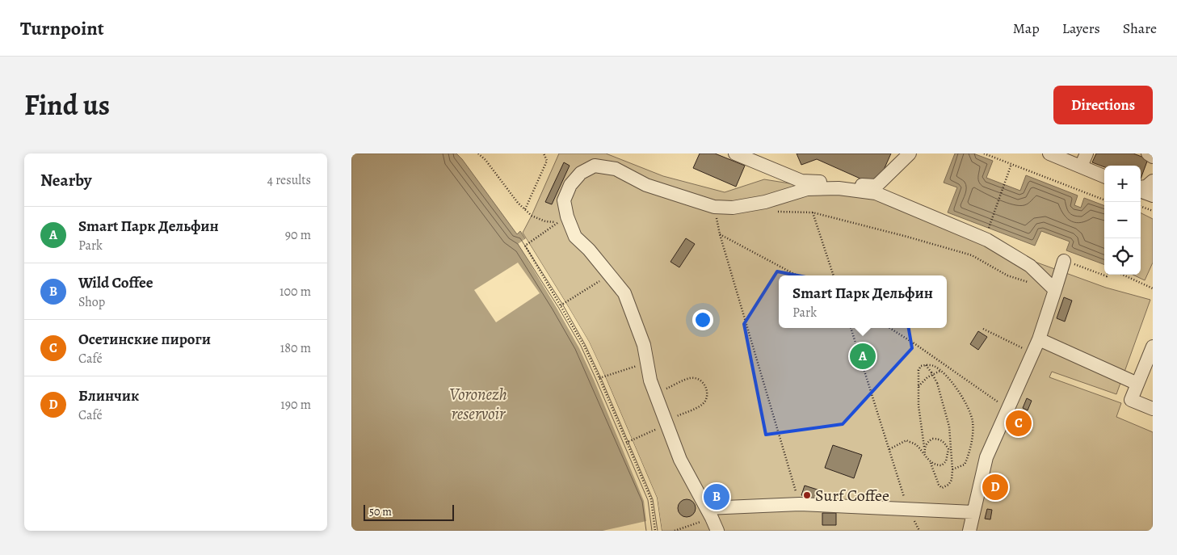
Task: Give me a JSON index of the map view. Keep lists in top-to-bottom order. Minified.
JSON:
{"water":["Voronezh reservoir"],"places":["Surf Coffee"],"scale_bar":"50 m","page":{"header":"Turnpoint","nav":["Map","Layers","Share"],"title":"Find us","buttons":"Directions","heading":["Nearby","4 results"],"map_buttons":["+","−"],"list":[{"mark":"A","name":"Smart Парк Дельфин","note":"Park","value":"90 m"},{"mark":"B","name":"Wild Coffee","note":"Shop","value":"100 m"},{"mark":"C","name":"Осетинские пироги","note":"Café","value":"180 m"},{"mark":"D","name":"Блинчик","note":"Café","value":"190 m"}],"popup":["Smart Парк Дельфин","Park"],"pins":["A","C","D","B"],"scale":"50 m"}}
